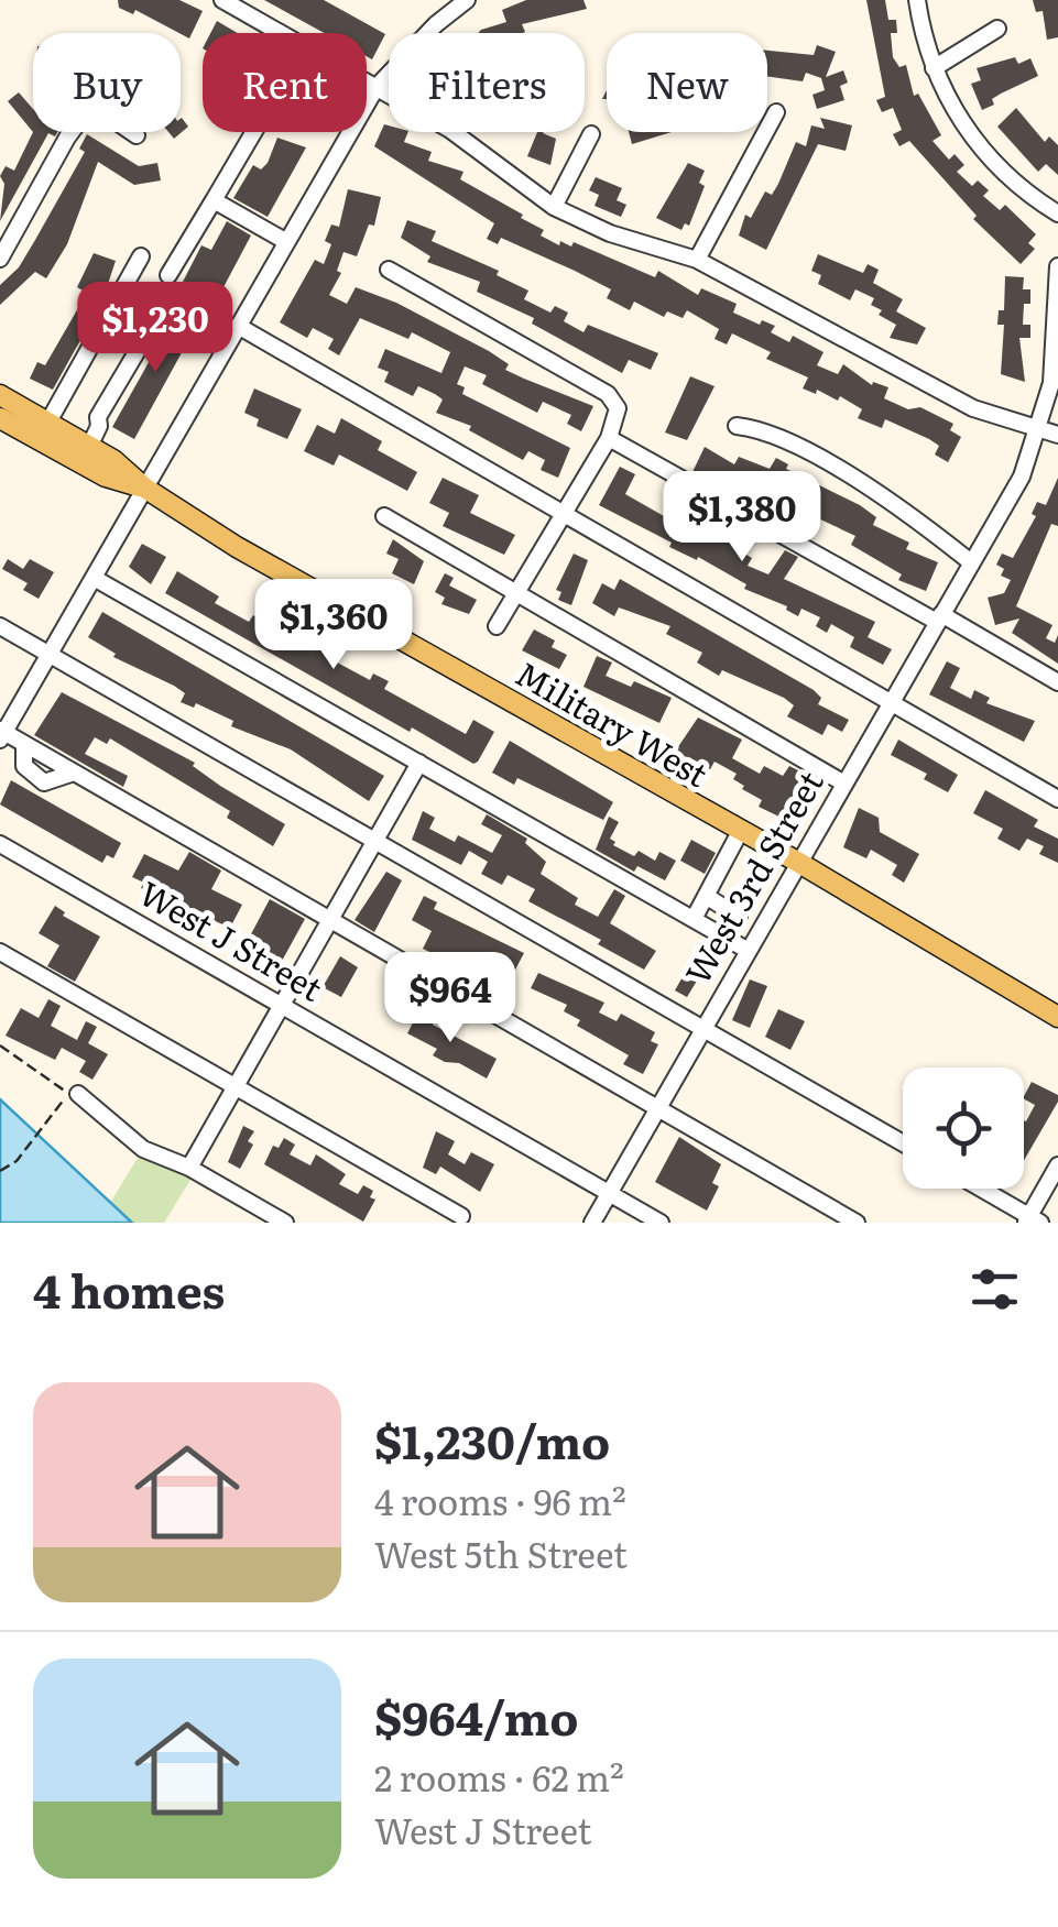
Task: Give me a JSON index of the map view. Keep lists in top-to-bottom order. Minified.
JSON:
{"streets":{"main road":["Military West"],"street":["West 3rd Street","West J Street"]},"crossings":[["Military West","West 3rd Street"],["West 3rd Street","West J Street"]],"page":{"chip":["Buy","Rent","Filters","New"],"price":["$1,230","$1,380","$1,360","$964"],"heading":"4 homes","list":[{"name":"$1,230/mo","note":"4 rooms · 96 m² · West 5th Street"},{"name":"$964/mo","note":"2 rooms · 62 m² · West J Street"}]}}
